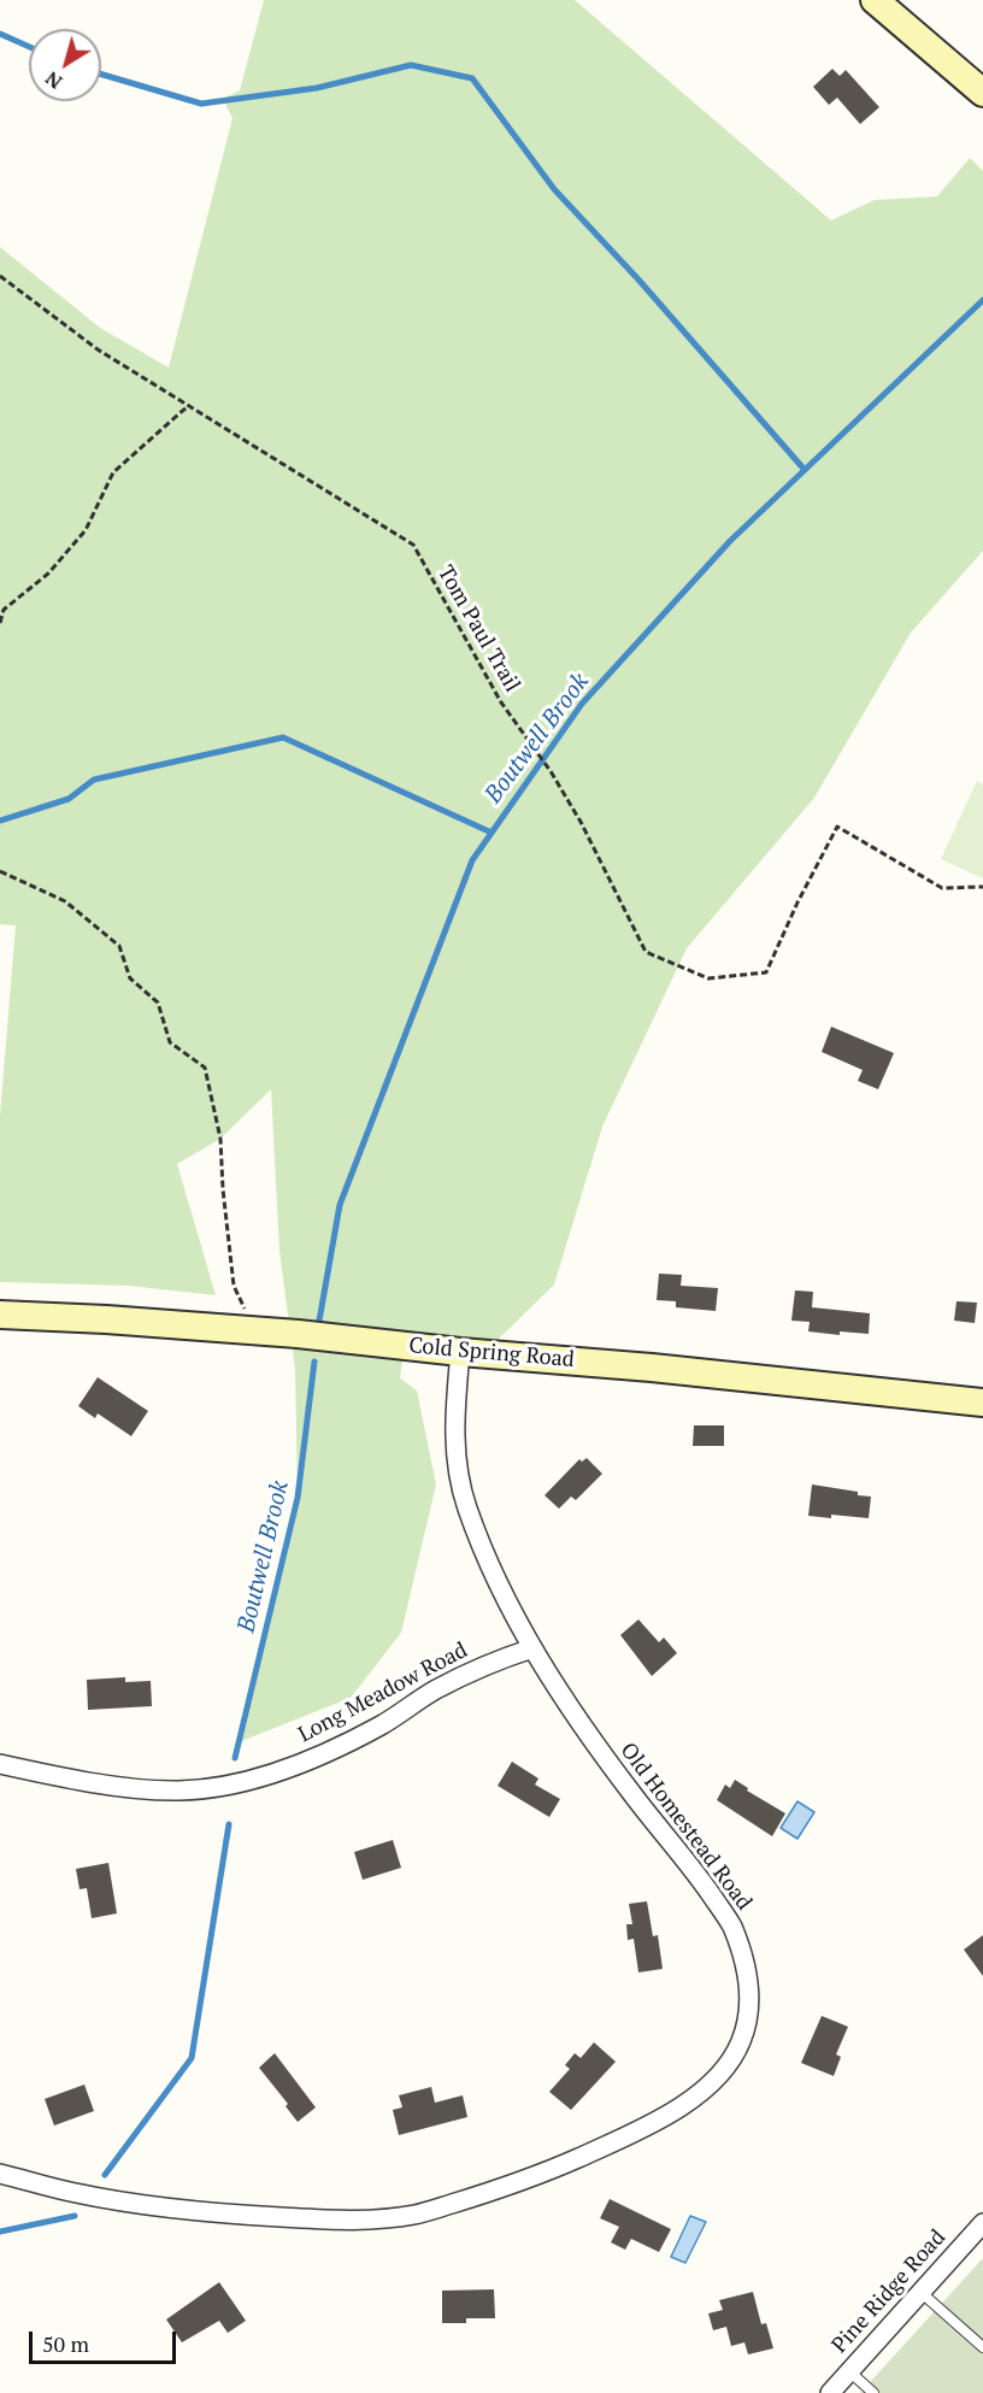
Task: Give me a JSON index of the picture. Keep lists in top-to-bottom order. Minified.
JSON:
{"streets":{"street":["Cold Spring Road","Long Meadow Road","Old Homestead Road","Pine Ridge Road"],"path":["Tom Paul Trail"]},"crossings":[["Cold Spring Road","Old Homestead Road"],["Long Meadow Road","Old Homestead Road"]],"water":["Boutwell Brook"],"scale_bar":"50 m","north":"bottom left"}
